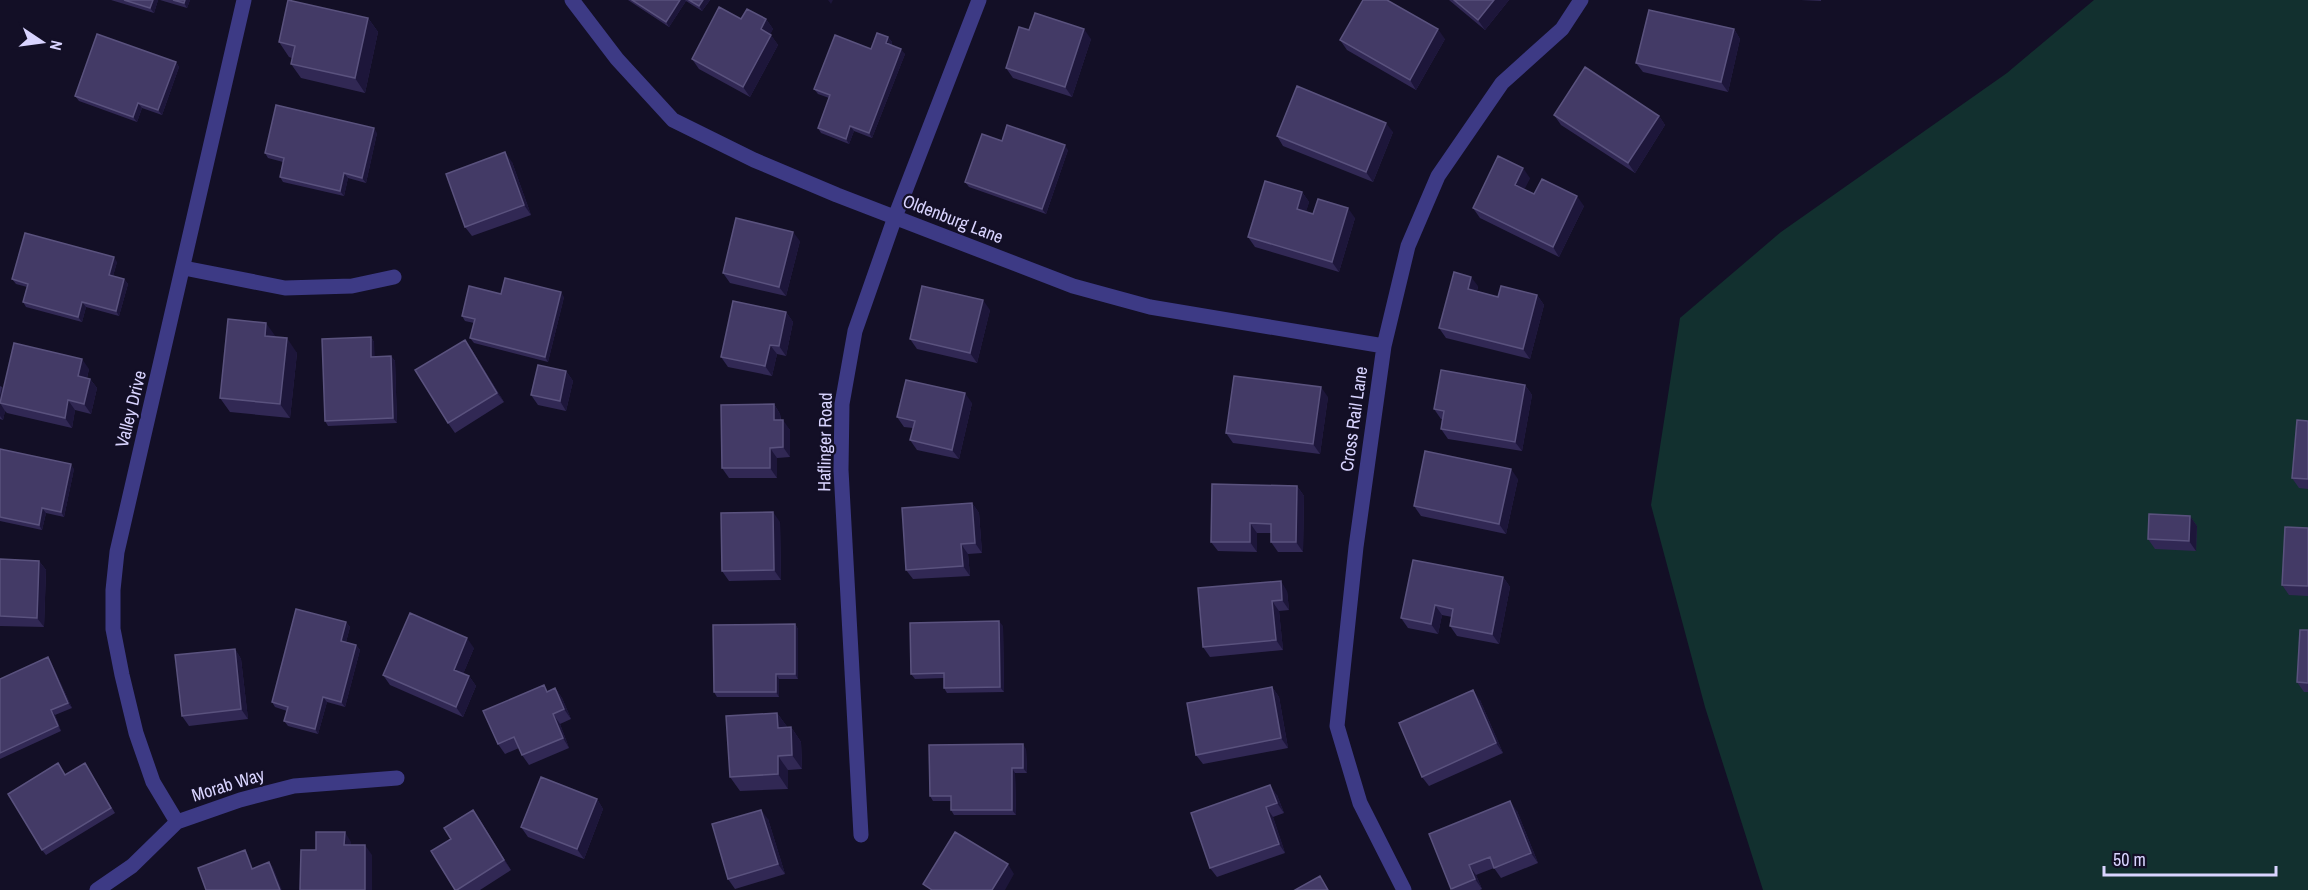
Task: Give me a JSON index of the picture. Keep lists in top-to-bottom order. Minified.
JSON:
{"streets":{"street":["Oldenburg Lane","Valley Drive","Cross Rail Lane","Haflinger Road","Morab Way"]},"crossings":[["Oldenburg Lane","Cross Rail Lane"],["Oldenburg Lane","Haflinger Road"],["Valley Drive","Morab Way"]],"scale_bar":"50 m","north":"right"}
